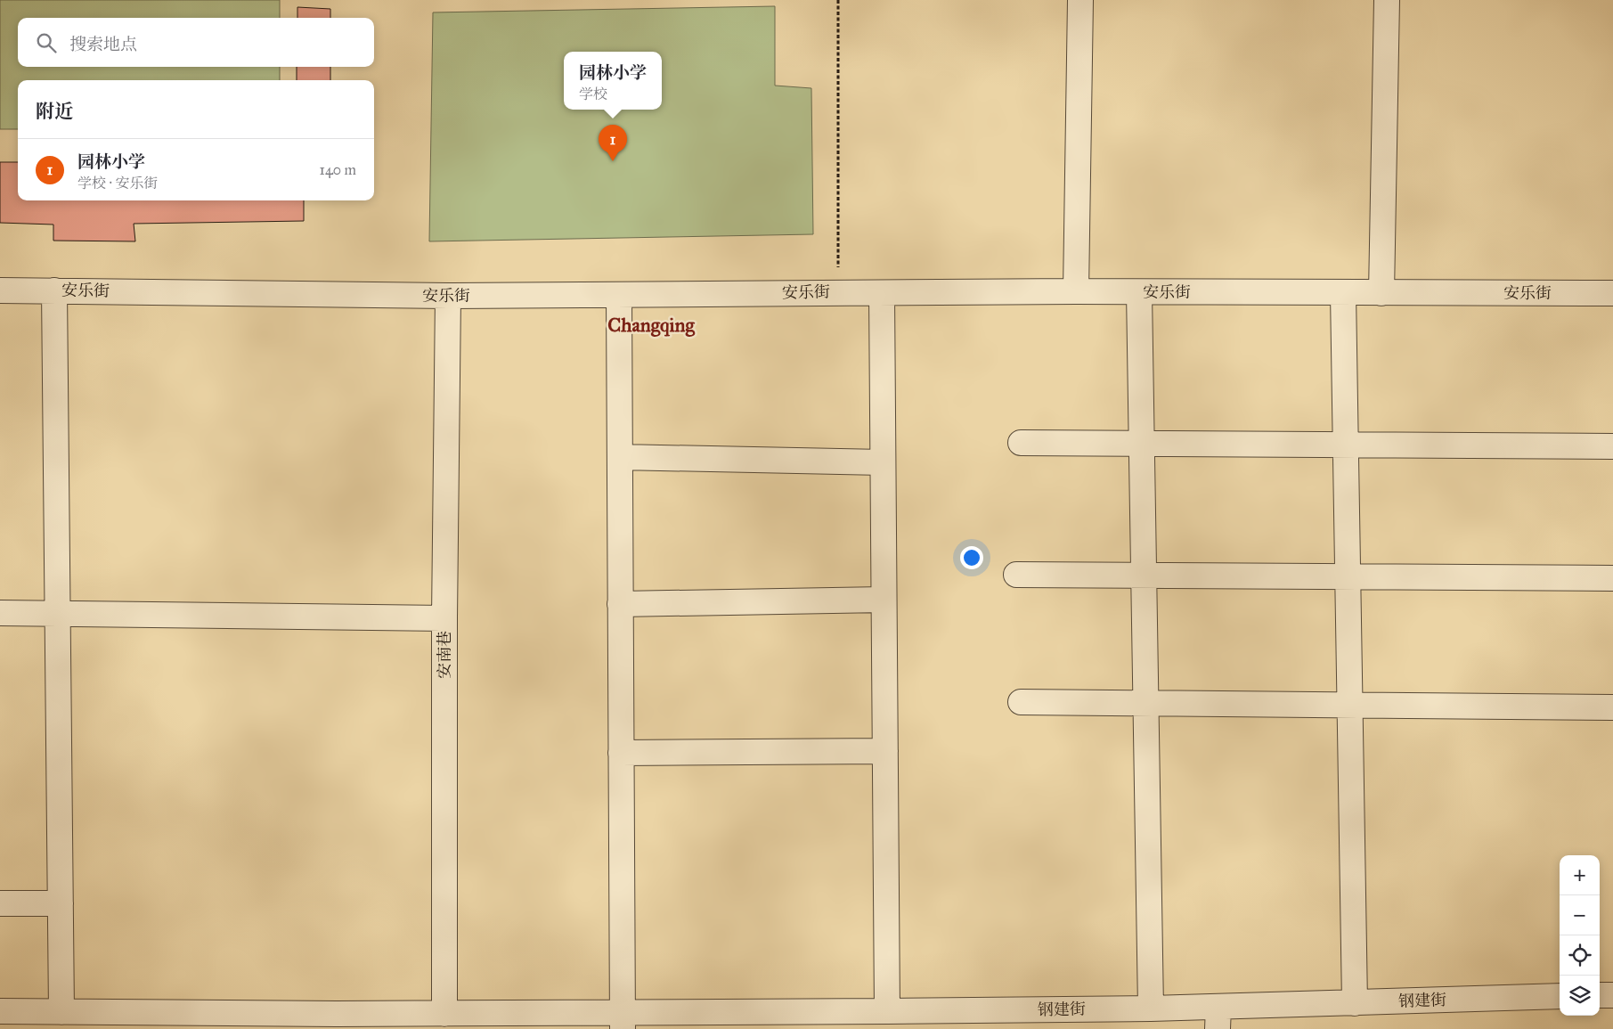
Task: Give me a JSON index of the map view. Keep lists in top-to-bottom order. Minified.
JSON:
{"streets":{"street":["安乐街","安南巷","钢建街"]},"crossings":[["安乐街","安南巷"],["安南巷","钢建街"]],"districts":["Changqing"],"page":{"search":"搜索地点","popup":["园林小学","学校"],"heading":"附近","pins":"1","list":[{"mark":"1","name":"园林小学","note":"学校 · 安乐街","value":"140 m"}],"map_buttons":["+","−"]}}
